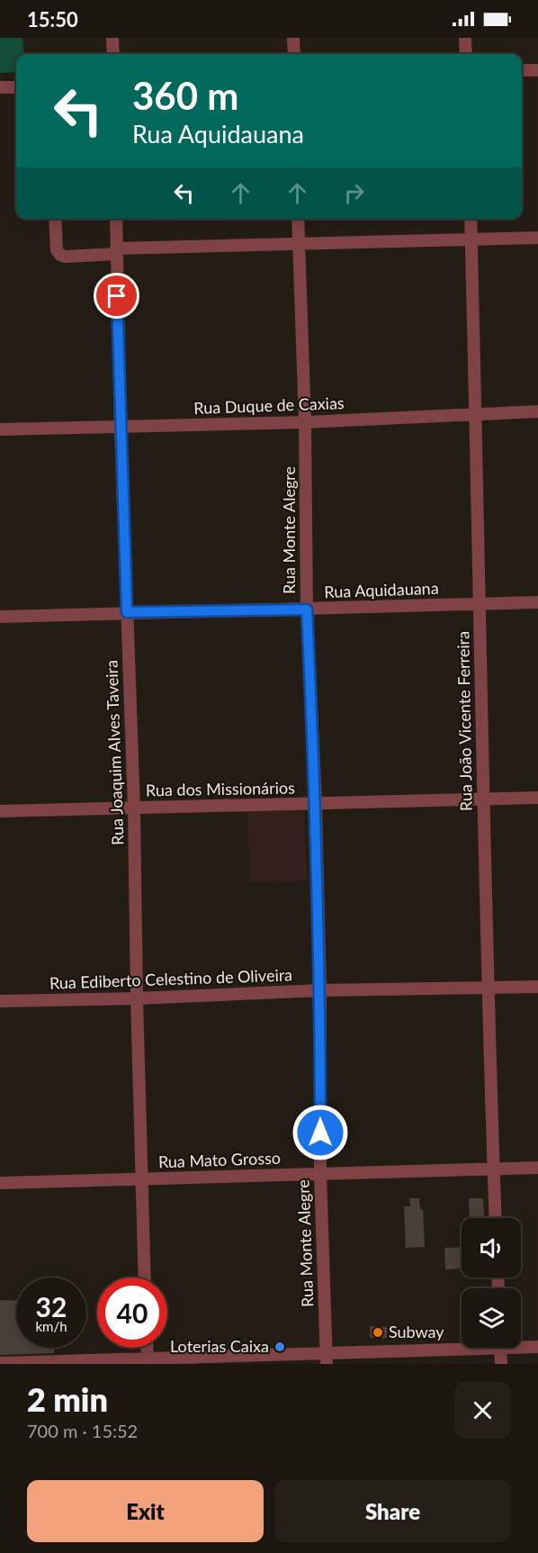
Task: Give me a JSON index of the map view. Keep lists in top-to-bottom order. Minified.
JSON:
{"streets":{"street":["Rua Duque de Caxias","Rua Monte Alegre","Rua Aquidauana","Rua João Vicente Ferreira","Rua Joaquim Alves Taveira","Rua dos Missionários","Rua Ediberto Celestino de Oliveira","Rua Mato Grosso"]},"crossings":[["Rua Duque de Caxias","Rua Monte Alegre"],["Rua Duque de Caxias","Rua João Vicente Ferreira"],["Rua Duque de Caxias","Rua Joaquim Alves Taveira"],["Rua Monte Alegre","Rua Aquidauana"],["Rua Monte Alegre","Rua dos Missionários"],["Rua Monte Alegre","Rua Ediberto Celestino de Oliveira"],["Rua Monte Alegre","Rua Mato Grosso"],["Rua Aquidauana","Rua João Vicente Ferreira"],["Rua Aquidauana","Rua Joaquim Alves Taveira"],["Rua João Vicente Ferreira","Rua dos Missionários"],["Rua João Vicente Ferreira","Rua Ediberto Celestino de Oliveira"],["Rua João Vicente Ferreira","Rua Mato Grosso"],["Rua Joaquim Alves Taveira","Rua dos Missionários"],["Rua Joaquim Alves Taveira","Rua Ediberto Celestino de Oliveira"],["Rua Joaquim Alves Taveira","Rua Mato Grosso"]],"places":["Subway","Loterias Caixa"],"page":{"status":"15:50","turn":["360 m","Rua Aquidauana"],"speed":"32 km/h","limit":"40","heading":["2 min","700 m · 15:52"],"buttons":["Exit","Share"]}}
